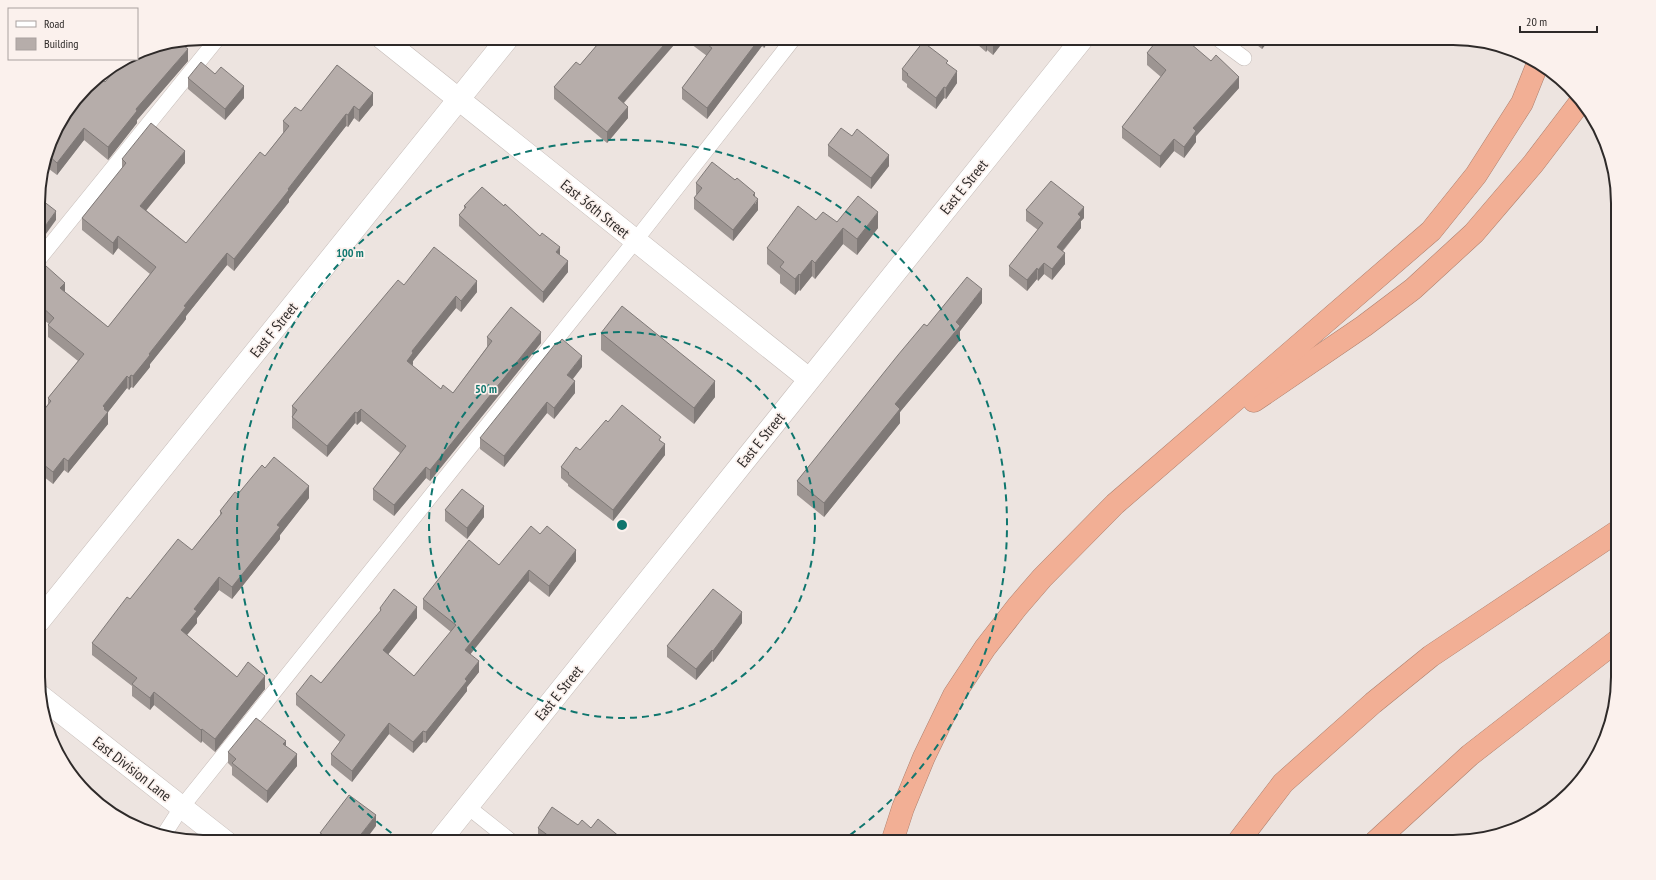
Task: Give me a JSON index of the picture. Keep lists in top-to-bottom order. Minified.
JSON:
{"streets":{"street":["East E Street","East 36th Street","East F Street","East Division Lane"]},"crossings":[["East E Street","East 36th Street"],["East 36th Street","East F Street"]],"legend":["Road","Building"],"scale_bar":"20 m","rings":["100 m","50 m"]}
